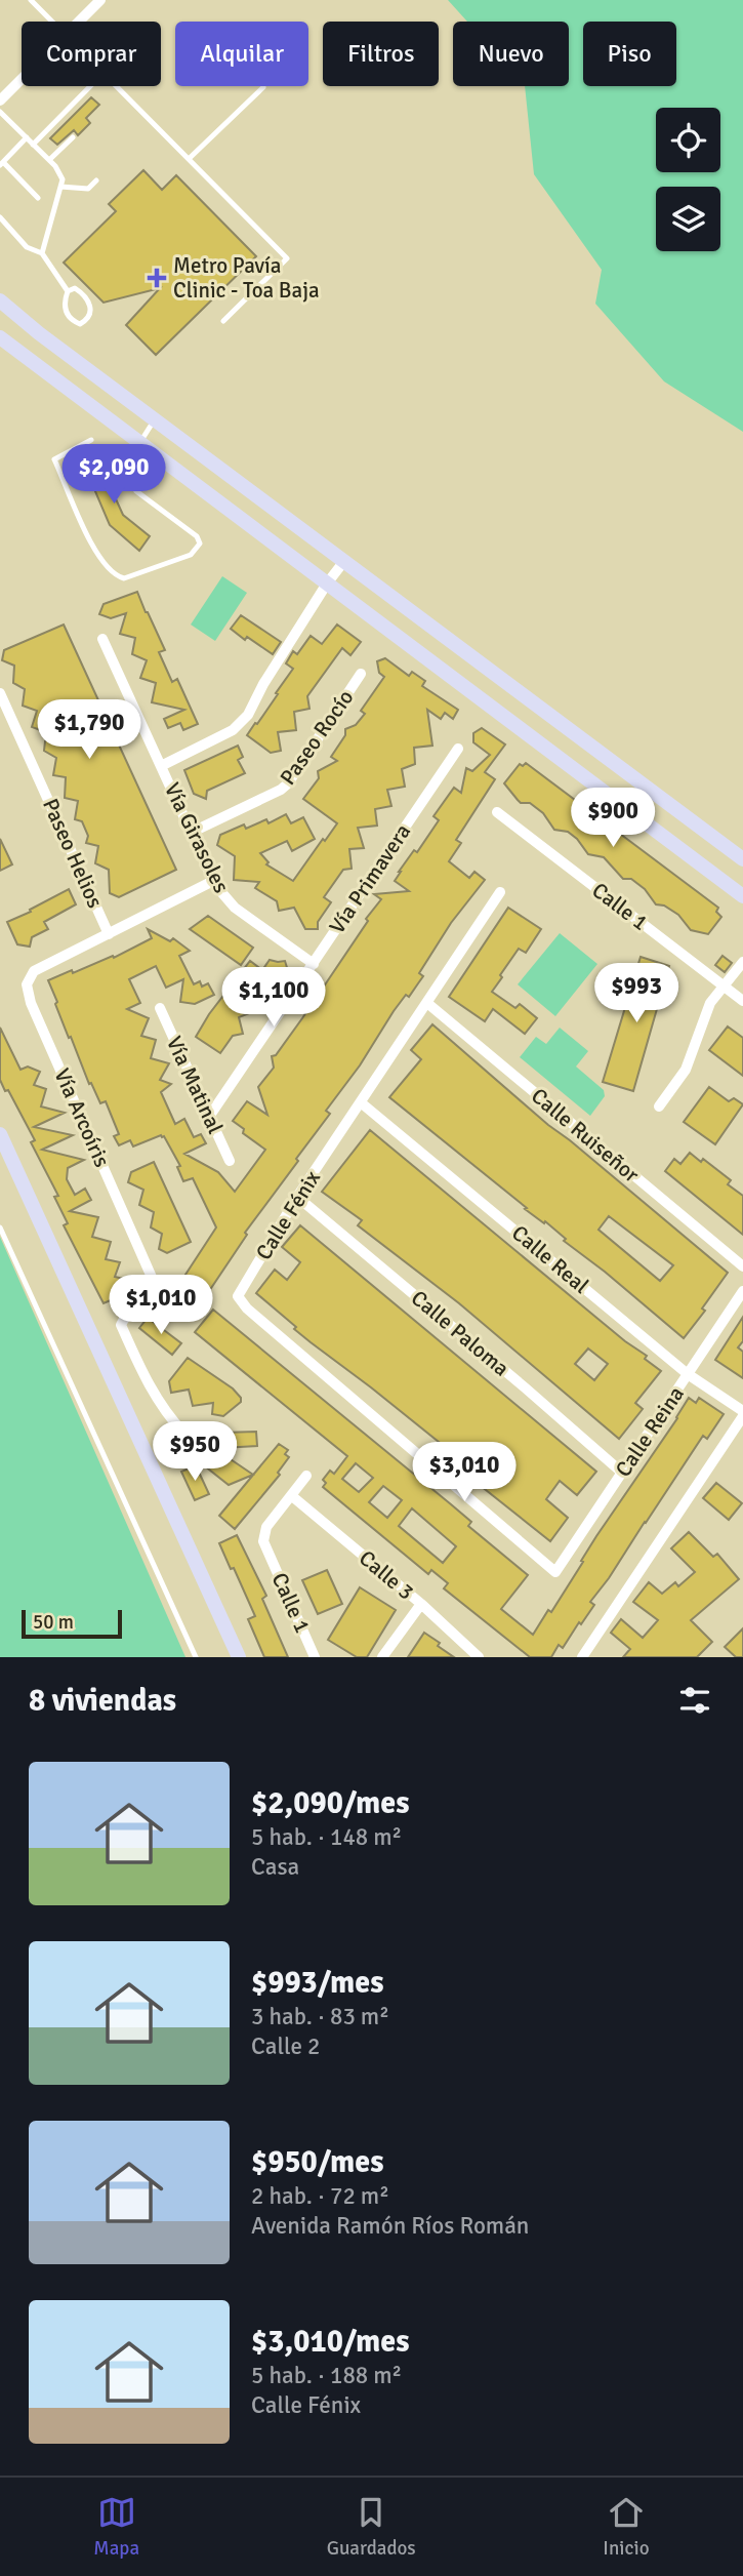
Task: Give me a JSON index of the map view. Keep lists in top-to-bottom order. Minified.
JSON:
{"streets":{"street":["Paseo Rocío","Vía Girasoles","Paseo Helios","Vía Primavera","Calle 1","Vía Matinal","Vía Arcoíris","Calle Ruiseñor","Calle Fénix","Calle Real","Calle Paloma","Calle Reina","Calle 3"]},"crossings":[["Paseo Rocío","Vía Girasoles"],["Vía Girasoles","Vía Primavera"],["Vía Girasoles","Vía Arcoíris"],["Paseo Helios","Vía Arcoíris"],["Vía Primavera","Vía Matinal"],["Calle 1","Calle 3"],["Calle Ruiseñor","Calle Fénix"],["Calle Fénix","Calle Real"],["Calle Fénix","Calle Paloma"],["Calle Fénix","Calle Reina"],["Calle Real","Calle Reina"],["Calle Paloma","Calle Reina"]],"places":{"health":["Metro Pavía Clinic - Toa Baja"]},"scale_bar":"50 m","page":{"chip":["Comprar","Alquilar","Filtros","Nuevo","Piso"],"price":["$2,090","$1,790","$900","$993","$1,100","$1,010","$950","$3,010"],"scale":"50 m","heading":"8 viviendas","list":[{"name":"$2,090/mes","note":"5 hab. · 148 m² · Casa"},{"name":"$993/mes","note":"3 hab. · 83 m² · Calle 2"},{"name":"$950/mes","note":"2 hab. · 72 m² · Avenida Ramón Ríos Román"},{"name":"$3,010/mes","note":"5 hab. · 188 m² · Calle Fénix"}],"tabs":["Mapa","Guardados","Inicio"]}}
